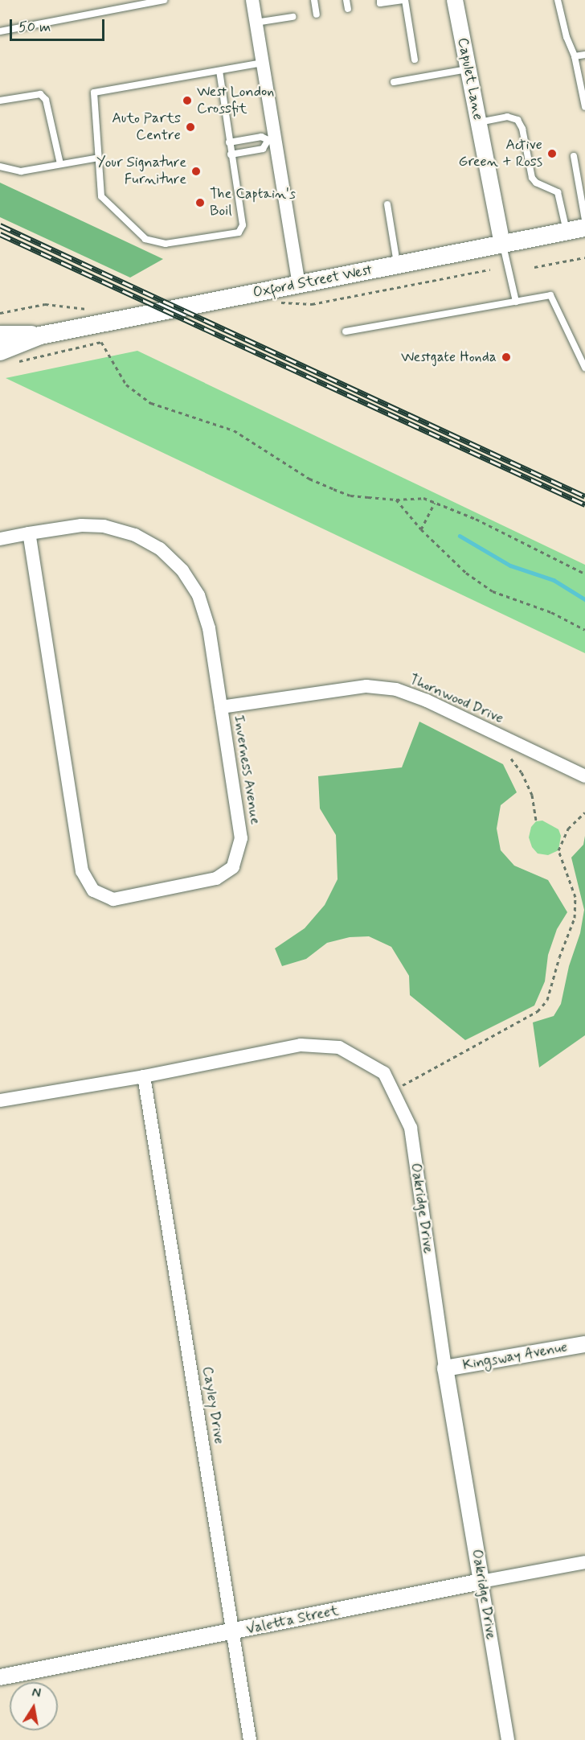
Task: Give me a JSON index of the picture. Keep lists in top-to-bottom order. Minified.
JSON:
{"streets":{"main road":["Oxford Street West"],"street":["Capulet Lane","Thornwood Drive","Inverness Avenue","Oakridge Drive","Kingsway Avenue","Cayley Drive","Valetta Street"]},"crossings":[["Capulet Lane","Oxford Street West"],["Thornwood Drive","Inverness Avenue"],["Oakridge Drive","Kingsway Avenue"],["Oakridge Drive","Cayley Drive"],["Oakridge Drive","Valetta Street"],["Cayley Drive","Valetta Street"]],"places":["West London Crossfit","Auto Parts Centre","Active Green + Ross","Your Signature Furniture","The Captain's Boil","Westgate Honda"],"scale_bar":"50 m","north":"top"}
